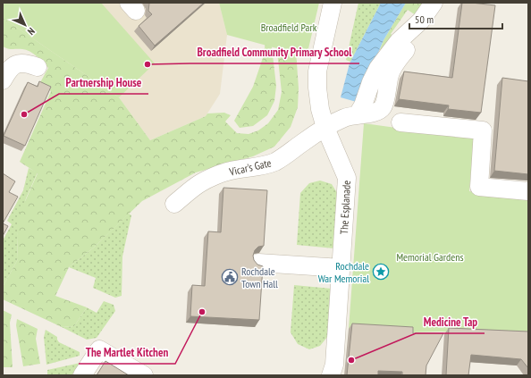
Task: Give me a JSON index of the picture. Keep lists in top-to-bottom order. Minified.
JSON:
{"streets":{"street":["Vicar's Gate","The Esplanade"]},"crossings":[["Vicar's Gate","The Esplanade"]],"parks":["Broadfield Park","Memorial Gardens"],"places":{"other":["Broadfield Community Primary School","Partnership House","The Martlet Kitchen","Medicine Tap"],"place":["Rochdale War Memorial"],"public building":["Rochdale Town Hall"]},"scale_bar":"50 m","north":"bottom right"}
